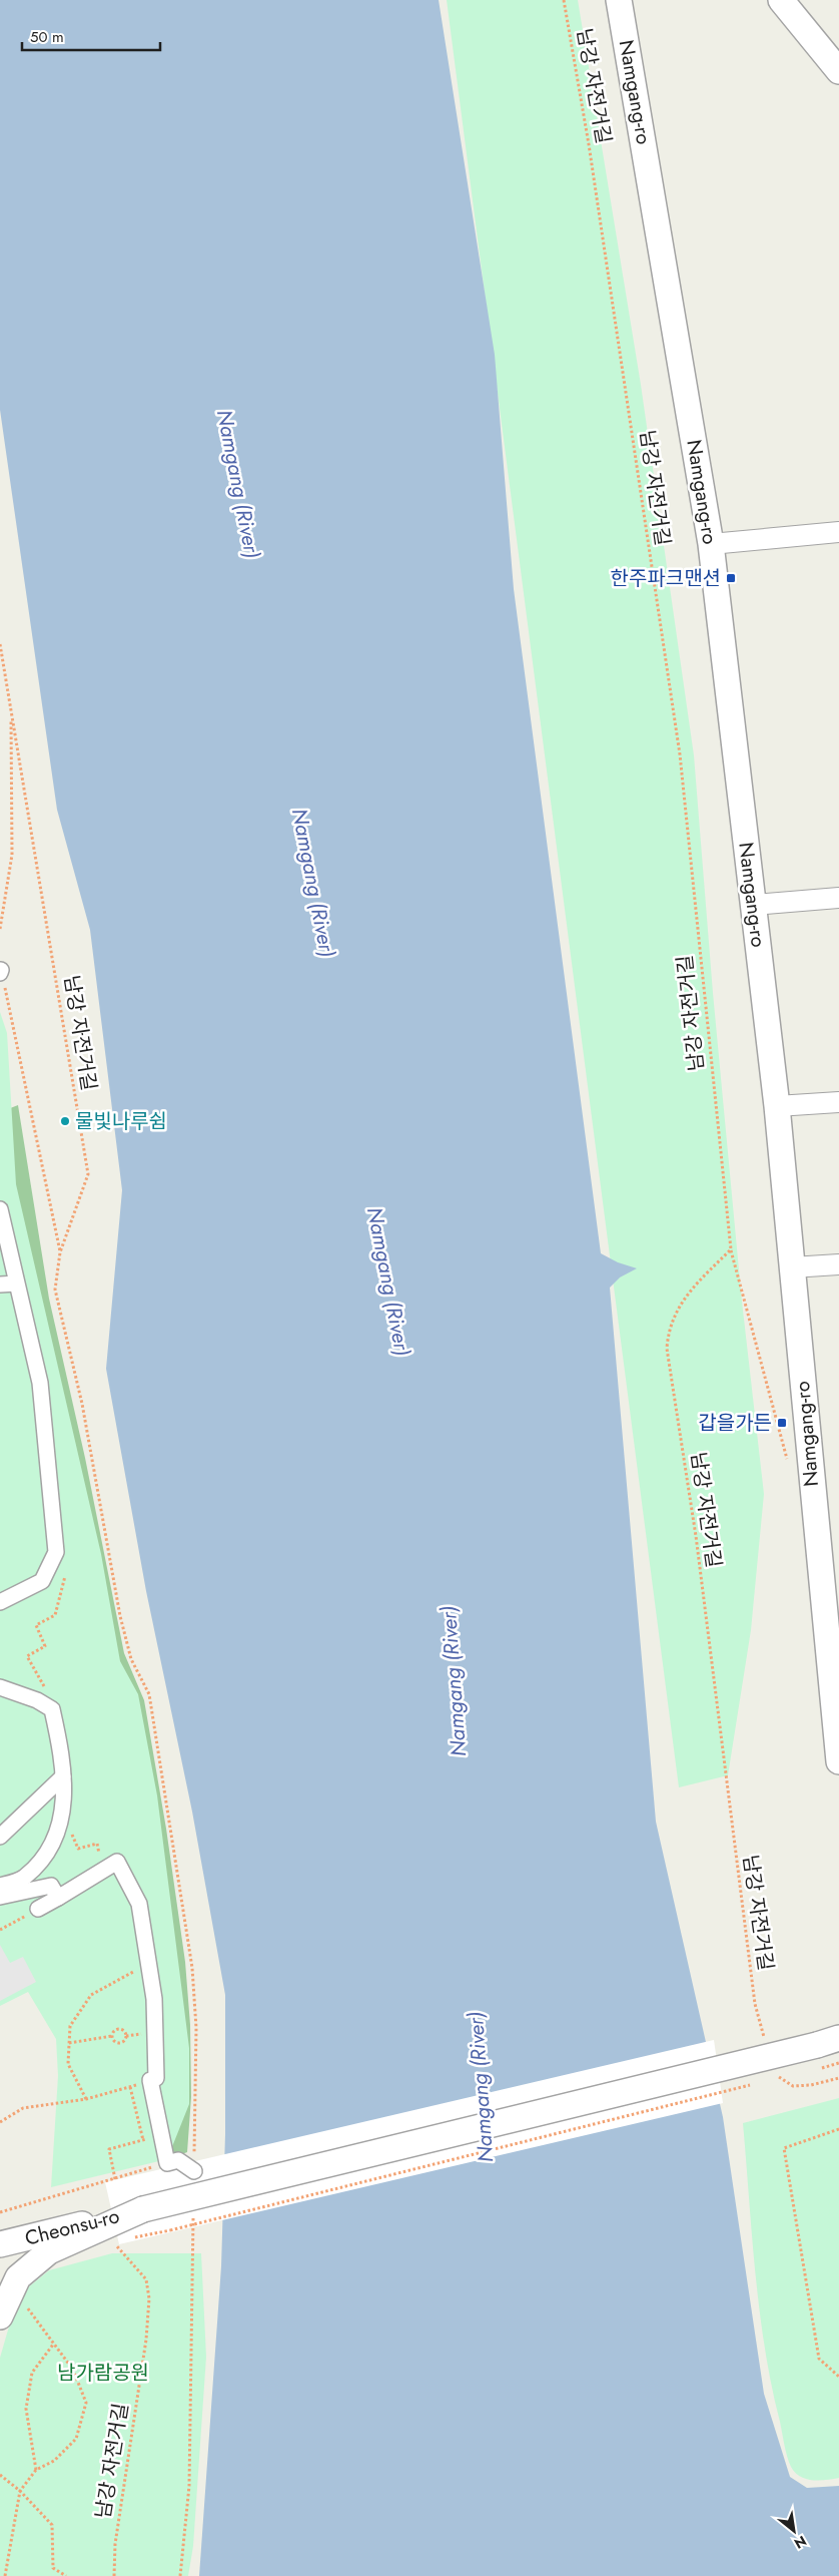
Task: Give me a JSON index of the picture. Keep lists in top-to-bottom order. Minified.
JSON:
{"streets":{"street":["Namgang-ro","Cheonsu-ro"],"path":["남강 자전거길"]},"water":["Namgang (River)"],"parks":["남가람공원"],"places":{"transit":["한주파크맨션","갑을가든"],"other":["물빛나루쉼"]},"scale_bar":"50 m","north":"bottom right"}
